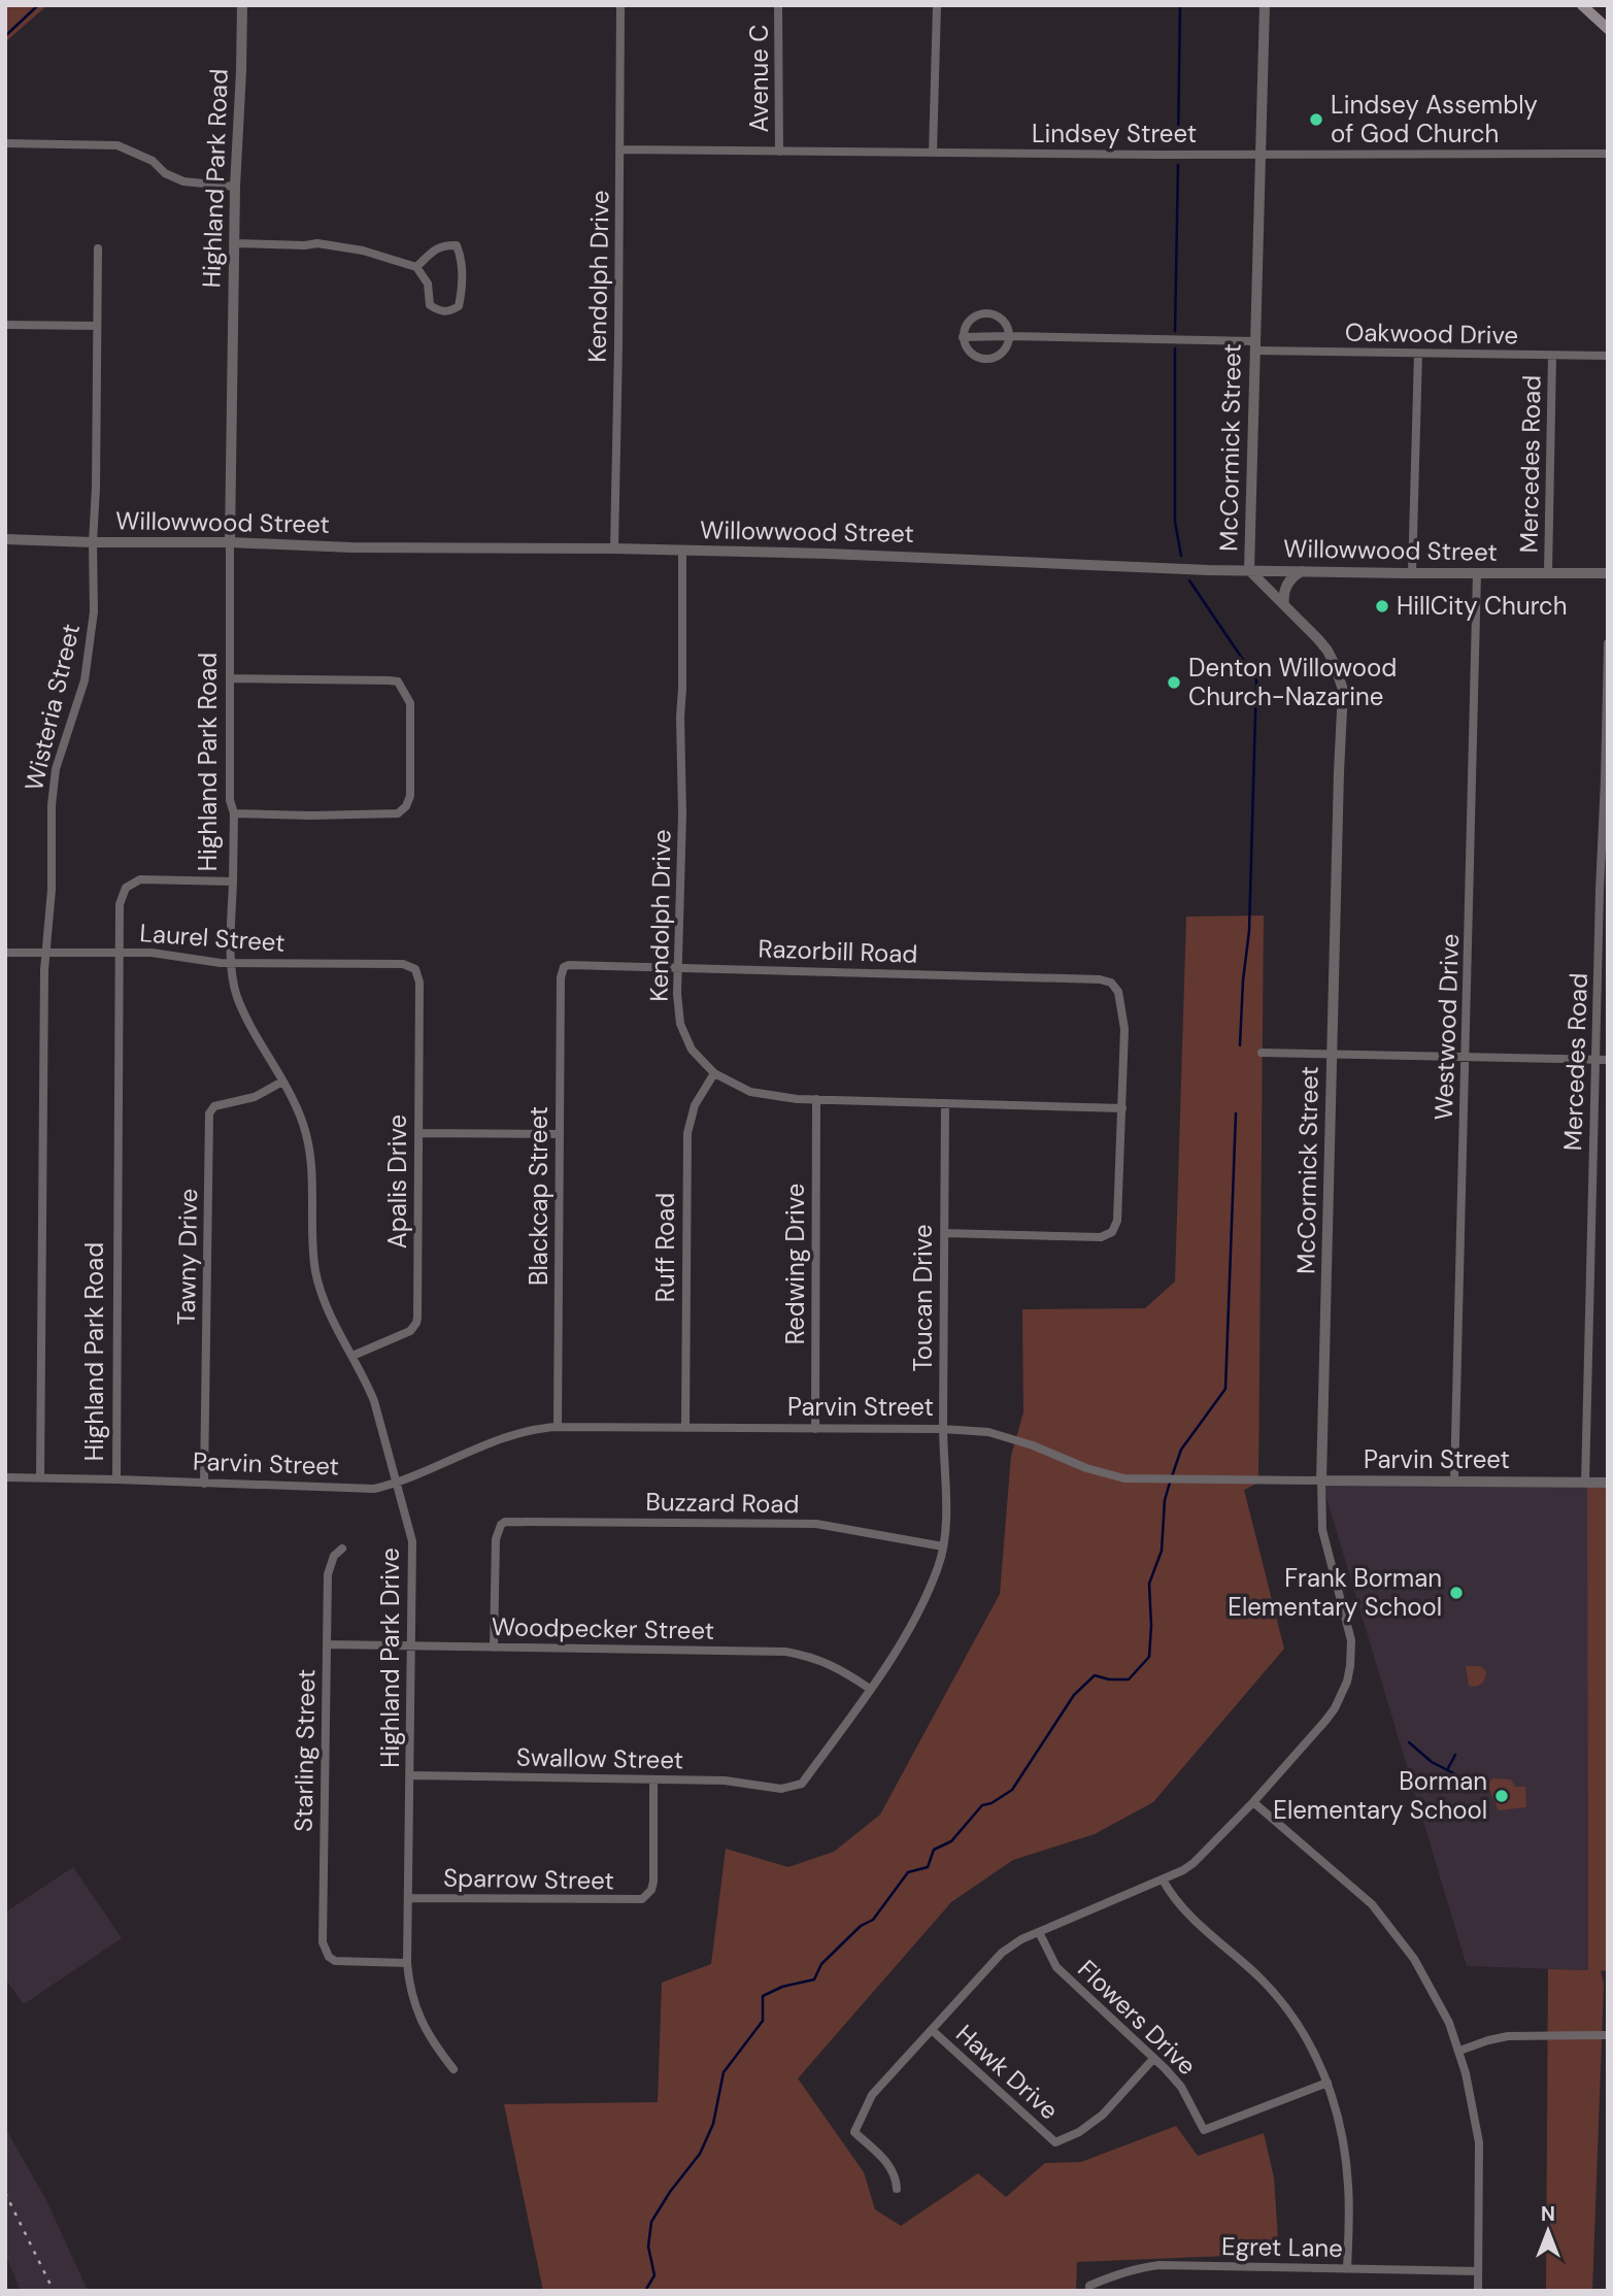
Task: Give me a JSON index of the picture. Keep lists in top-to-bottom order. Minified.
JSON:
{"streets":{"street":["Avenue C","Lindsey Street","Highland Park Road","Kendolph Drive","Oakwood Drive","McCormick Street","Mercedes Road","Willowwood Street","Wisteria Street","Laurel Street","Razorbill Road","Westwood Drive","Apalis Drive","Blackcap Street","Ruff Road","Tawny Drive","Redwing Drive","Toucan Drive","Parvin Street","Buzzard Road","Woodpecker Street","Highland Park Drive","Starling Street","Swallow Street","Sparrow Street","Flowers Drive","Hawk Drive","Egret Lane"]},"crossings":[["Avenue C","Lindsey Street"],["Lindsey Street","Kendolph Drive"],["Lindsey Street","McCormick Street"],["Highland Park Road","Willowwood Street"],["Highland Park Road","Wisteria Street"],["Highland Park Road","Laurel Street"],["Highland Park Road","Parvin Street"],["Highland Park Road","Highland Park Drive"],["Kendolph Drive","Willowwood Street"],["Kendolph Drive","Razorbill Road"],["Kendolph Drive","Ruff Road"],["Kendolph Drive","Redwing Drive"],["Kendolph Drive","Toucan Drive"],["Oakwood Drive","McCormick Street"],["Oakwood Drive","Mercedes Road"],["McCormick Street","Willowwood Street"],["McCormick Street","Parvin Street"],["McCormick Street","Flowers Drive"],["McCormick Street","Hawk Drive"],["Mercedes Road","Willowwood Street"],["Mercedes Road","Parvin Street"],["Willowwood Street","Wisteria Street"],["Willowwood Street","Westwood Drive"],["Wisteria Street","Laurel Street"],["Laurel Street","Apalis Drive"],["Laurel Street","Highland Park Drive"],["Razorbill Road","Blackcap Street"],["Westwood Drive","Parvin Street"],["Apalis Drive","Highland Park Drive"],["Blackcap Street","Parvin Street"],["Ruff Road","Parvin Street"],["Tawny Drive","Parvin Street"],["Tawny Drive","Highland Park Drive"],["Redwing Drive","Parvin Street"],["Toucan Drive","Parvin Street"],["Toucan Drive","Buzzard Road"],["Toucan Drive","Woodpecker Street"],["Toucan Drive","Swallow Street"],["Parvin Street","Highland Park Drive"],["Buzzard Road","Woodpecker Street"],["Woodpecker Street","Highland Park Drive"],["Woodpecker Street","Starling Street"],["Highland Park Drive","Starling Street"],["Highland Park Drive","Swallow Street"],["Highland Park Drive","Sparrow Street"],["Swallow Street","Sparrow Street"],["Flowers Drive","Hawk Drive"]],"places":["Lindsey Assembly of God Church","HillCity Church","Denton Willowood Church-Nazarine","Frank Borman Elementary School","Borman Elementary School"],"north":"top"}
